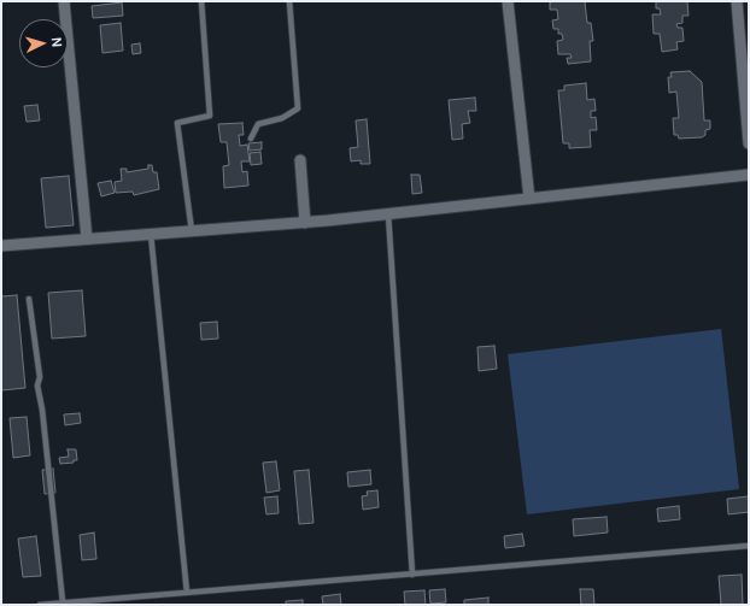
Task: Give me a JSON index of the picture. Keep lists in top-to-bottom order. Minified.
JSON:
{"north":"right"}
